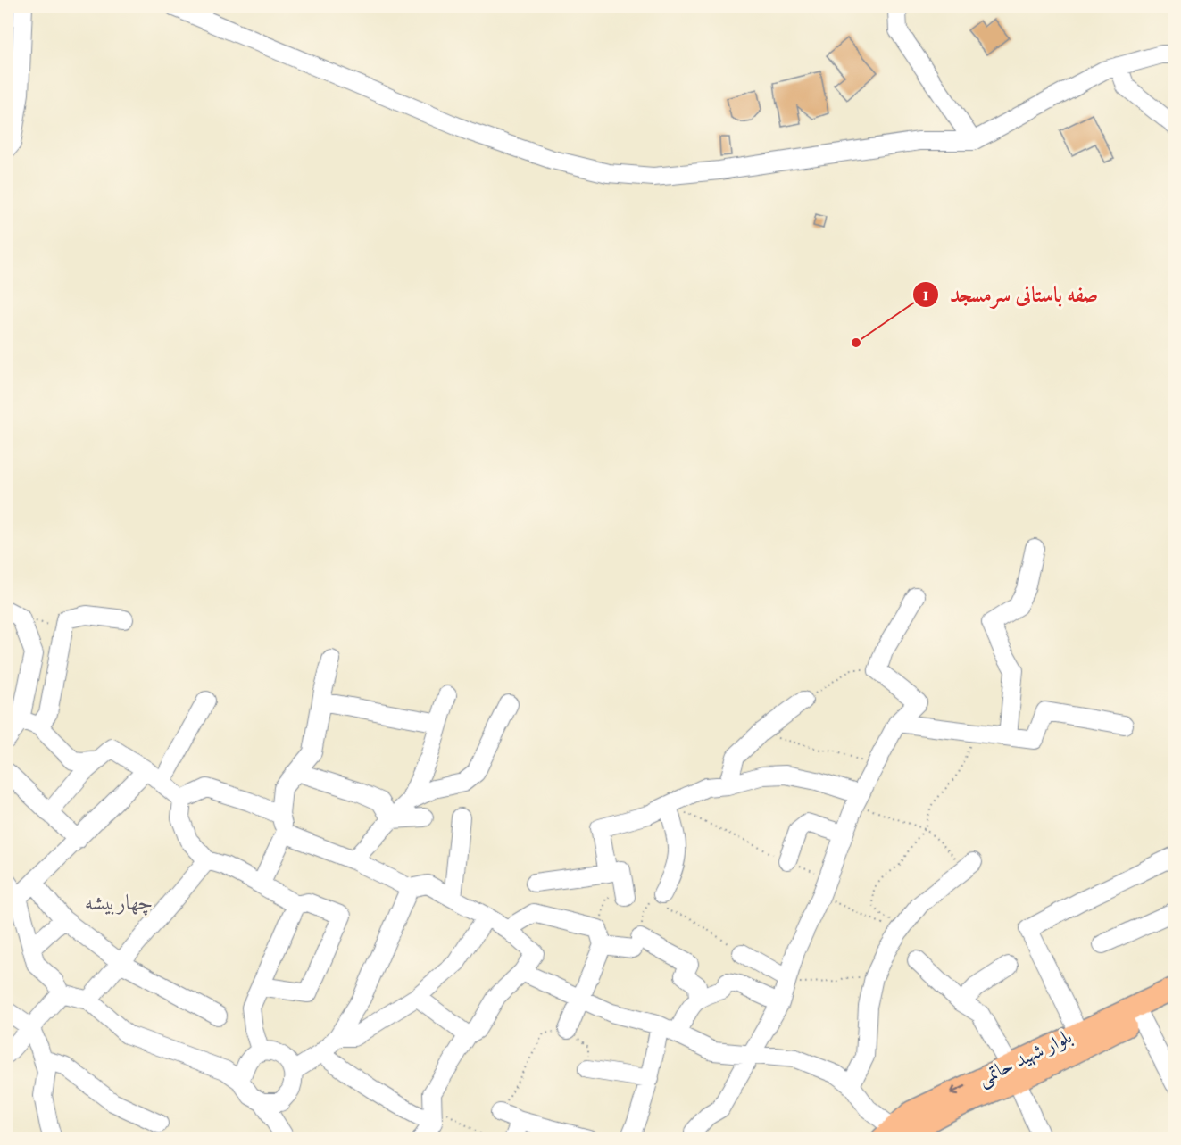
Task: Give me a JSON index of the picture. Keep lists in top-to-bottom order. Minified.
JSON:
{"streets":{"main road":["بلوار شهید حاتمی"]},"districts":["چهاربیشه"],"places":["صفه باستانی سرمسجد"]}
